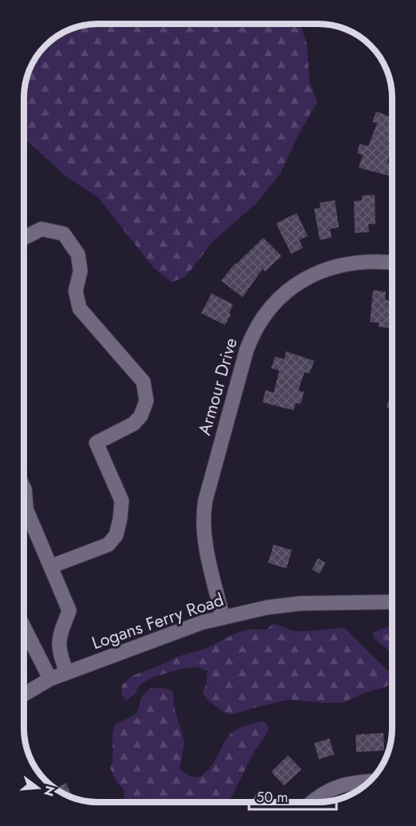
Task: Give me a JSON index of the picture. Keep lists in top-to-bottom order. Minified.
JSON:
{"streets":{"street":["Armour Drive","Logans Ferry Road"]},"crossings":[["Armour Drive","Logans Ferry Road"]],"scale_bar":"50 m","north":"right"}
